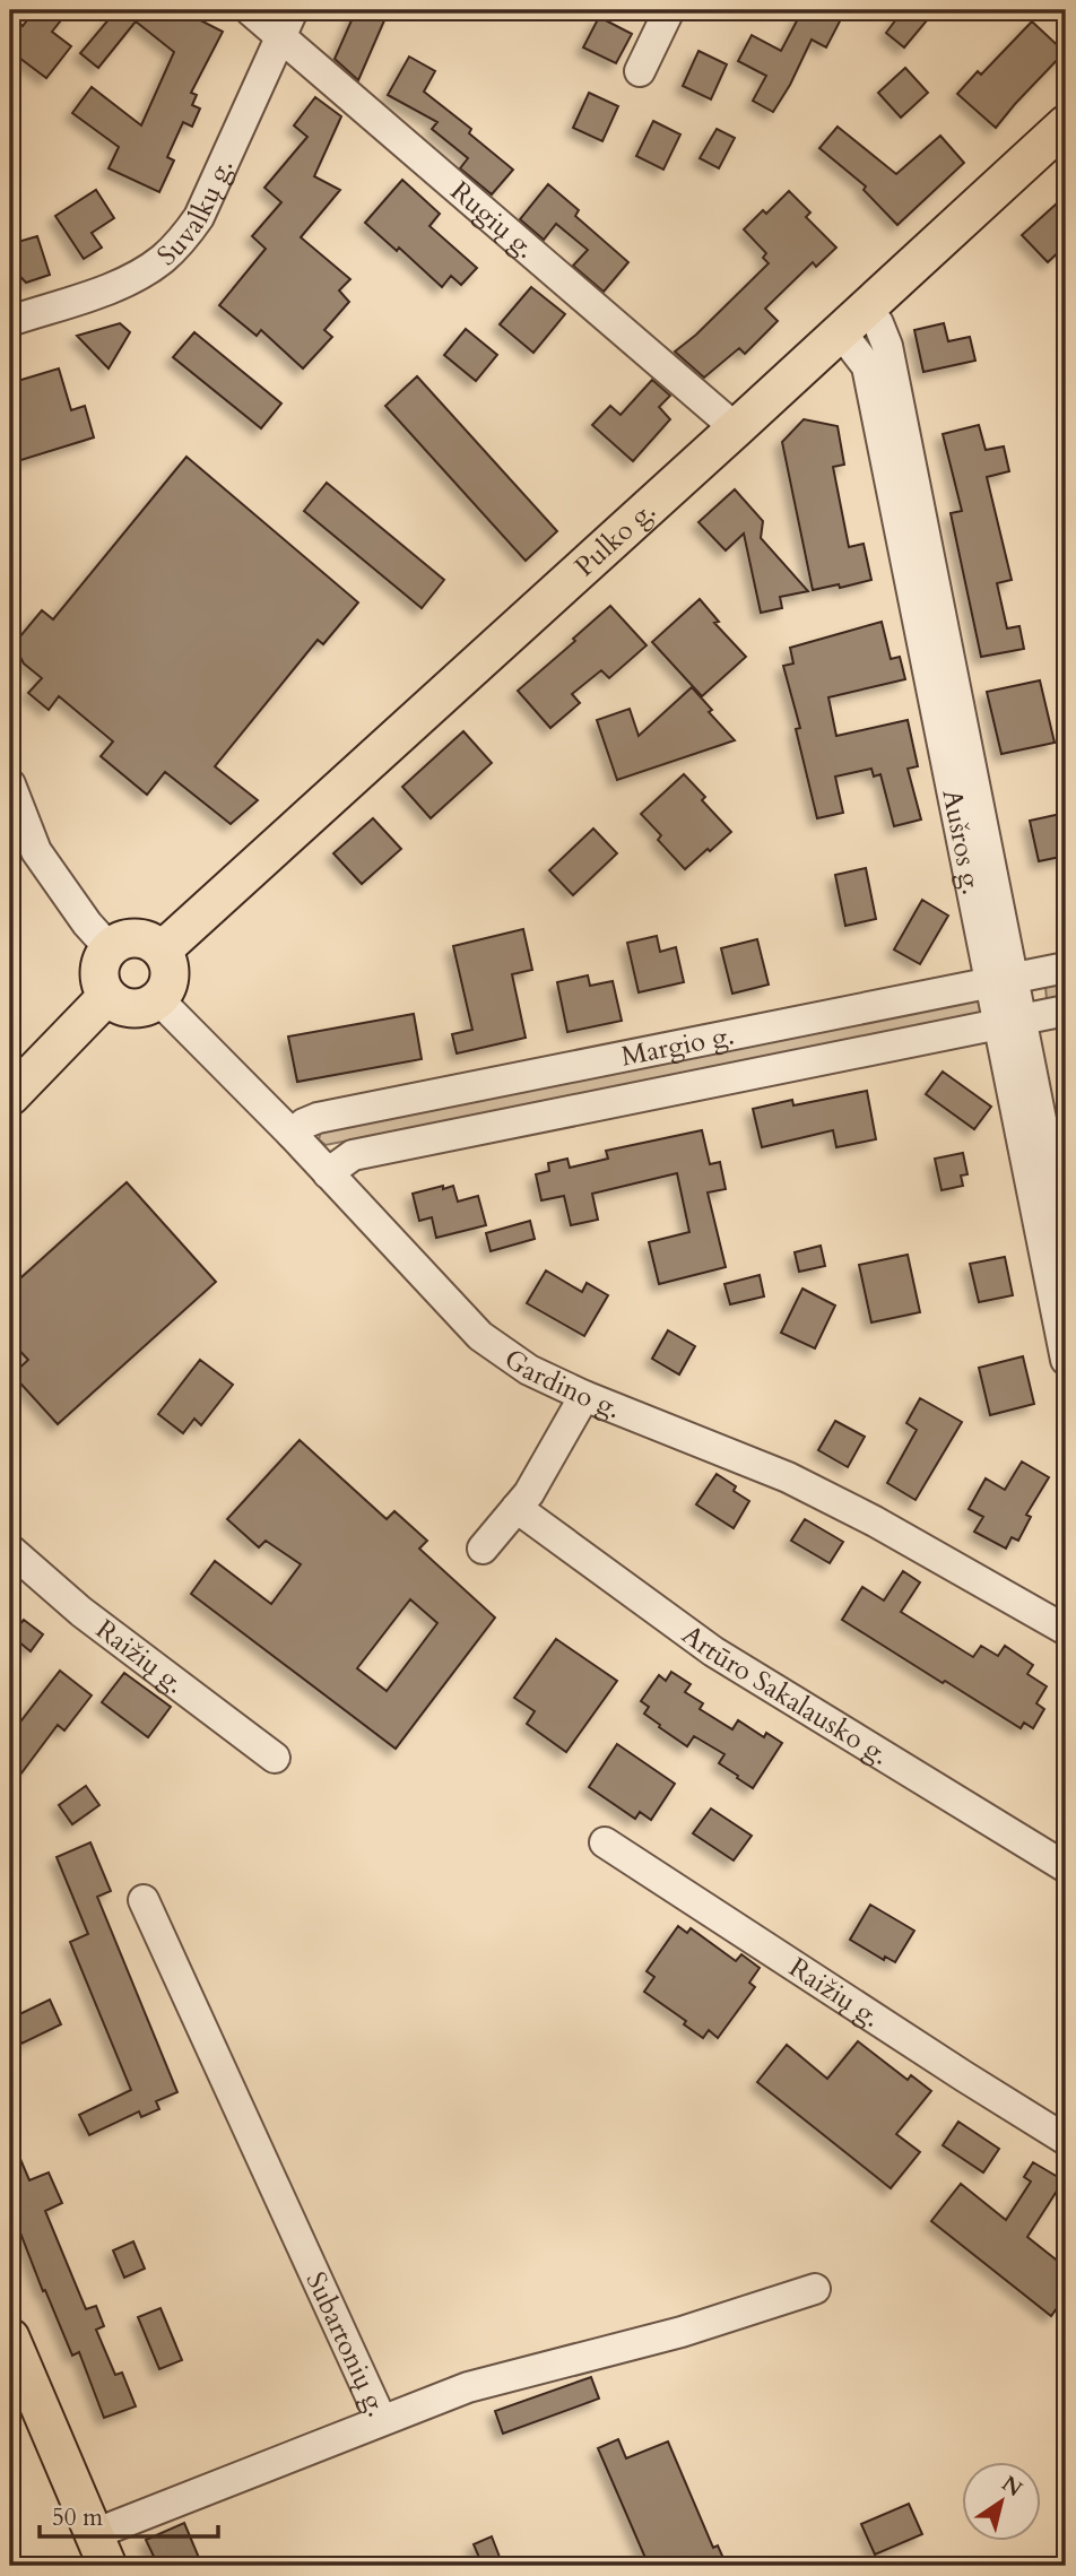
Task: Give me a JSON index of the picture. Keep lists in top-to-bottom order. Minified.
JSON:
{"streets":{"main road":["Pulko g."],"street":["Suvalkų g.","Rugių g.","Aušros g.","Margio g.","Gardino g.","Raižių g.","Artūro Sakalausko g.","Subartonių g."]},"crossings":[["Suvalkų g.","Rugių g."],["Rugių g.","Pulko g."],["Pulko g.","Aušros g."],["Pulko g.","Gardino g."],["Aušros g.","Margio g."],["Margio g.","Gardino g."]],"scale_bar":"50 m","north":"top right"}
